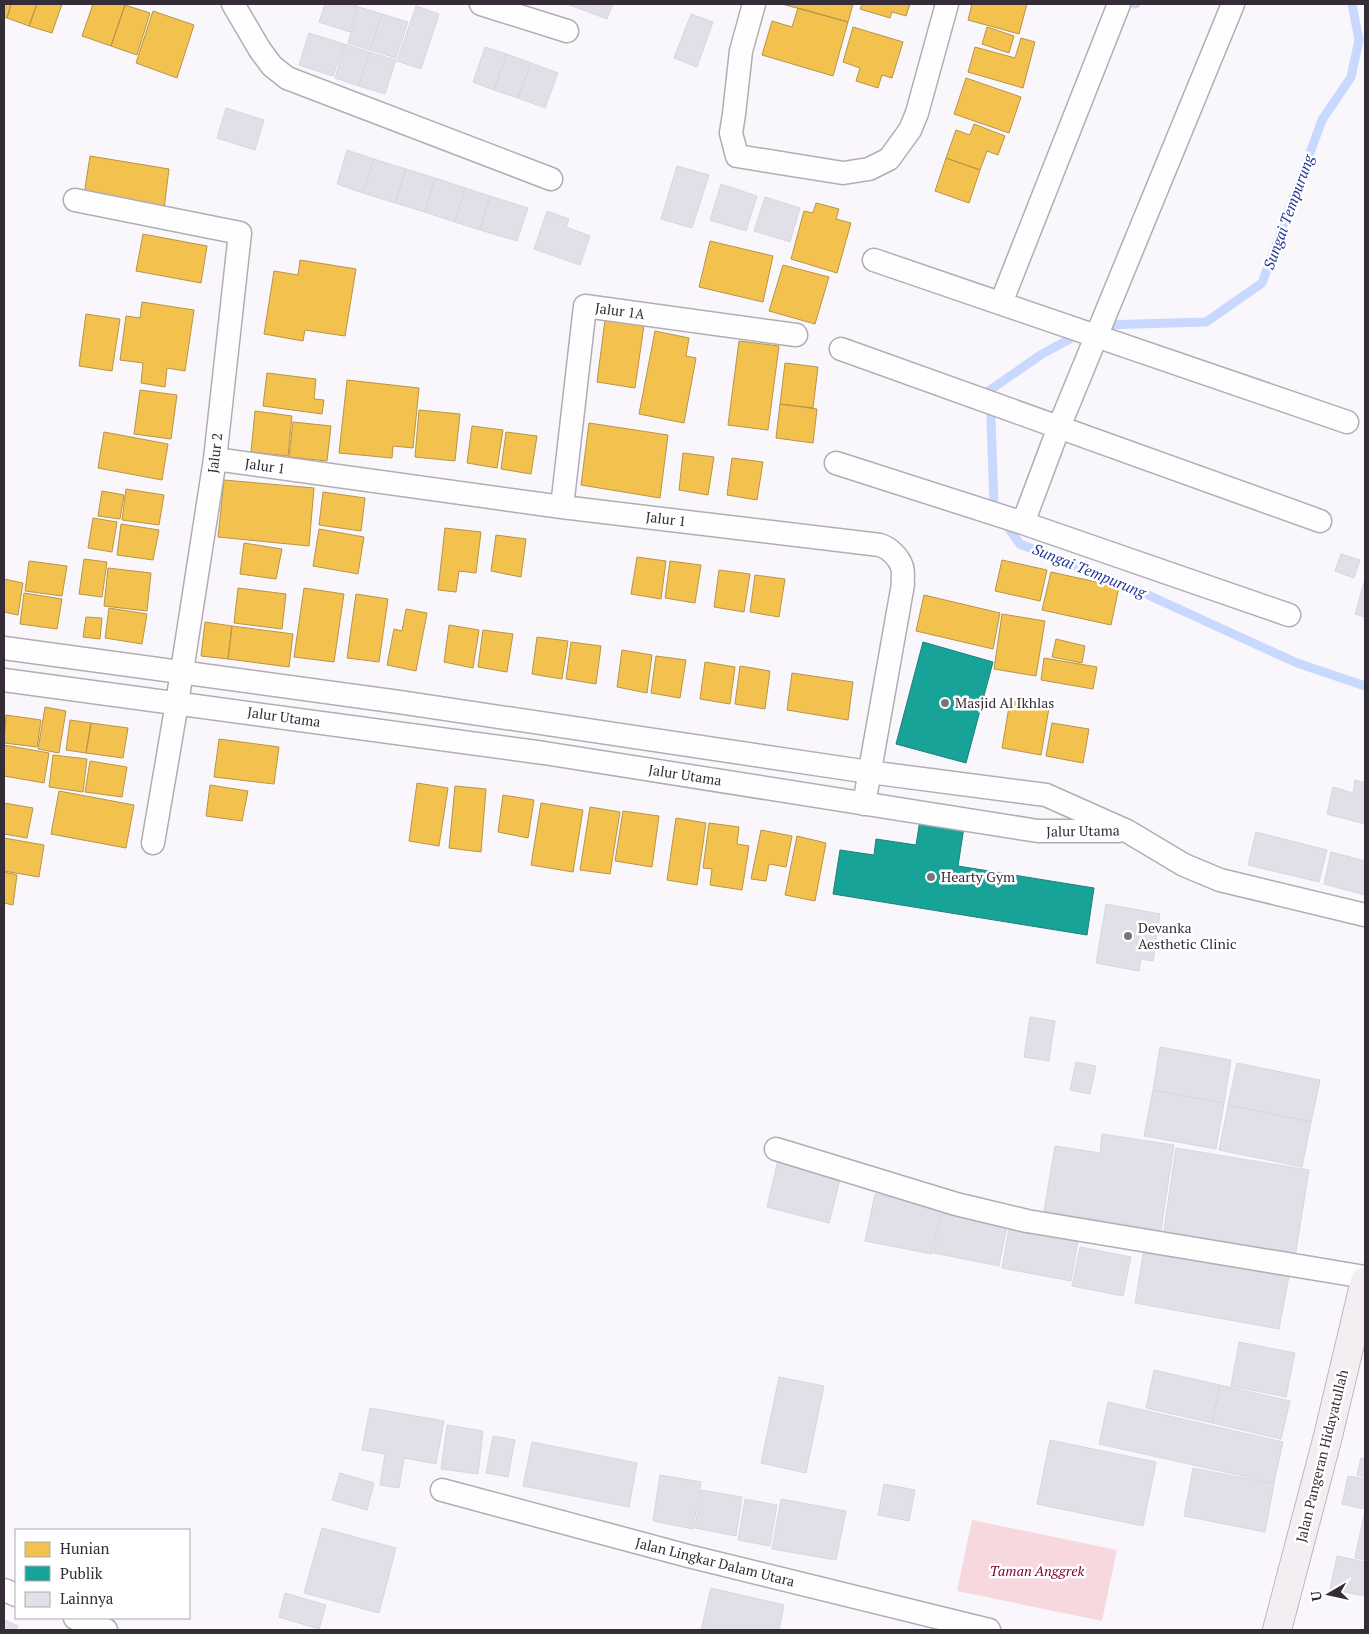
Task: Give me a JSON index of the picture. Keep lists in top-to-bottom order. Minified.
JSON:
{"streets":{"main road":["Jalan Pangeran Hidayatullah"],"street":["Jalur 1A","Jalur 2","Jalur 1","Jalur Utama","Jalan Lingkar Dalam Utara"]},"crossings":[["Jalur 1A","Jalur 1"],["Jalur 2","Jalur 1"],["Jalur 2","Jalur Utama"],["Jalur 1","Jalur Utama"]],"water":["Sungai Tempurung"],"parks":["Taman Anggrek"],"places":["Masjid Al Ikhlas","Hearty Gym","Devanka Aesthetic Clinic"],"legend":["Hunian","Publik","Lainnya"],"north":"left"}
